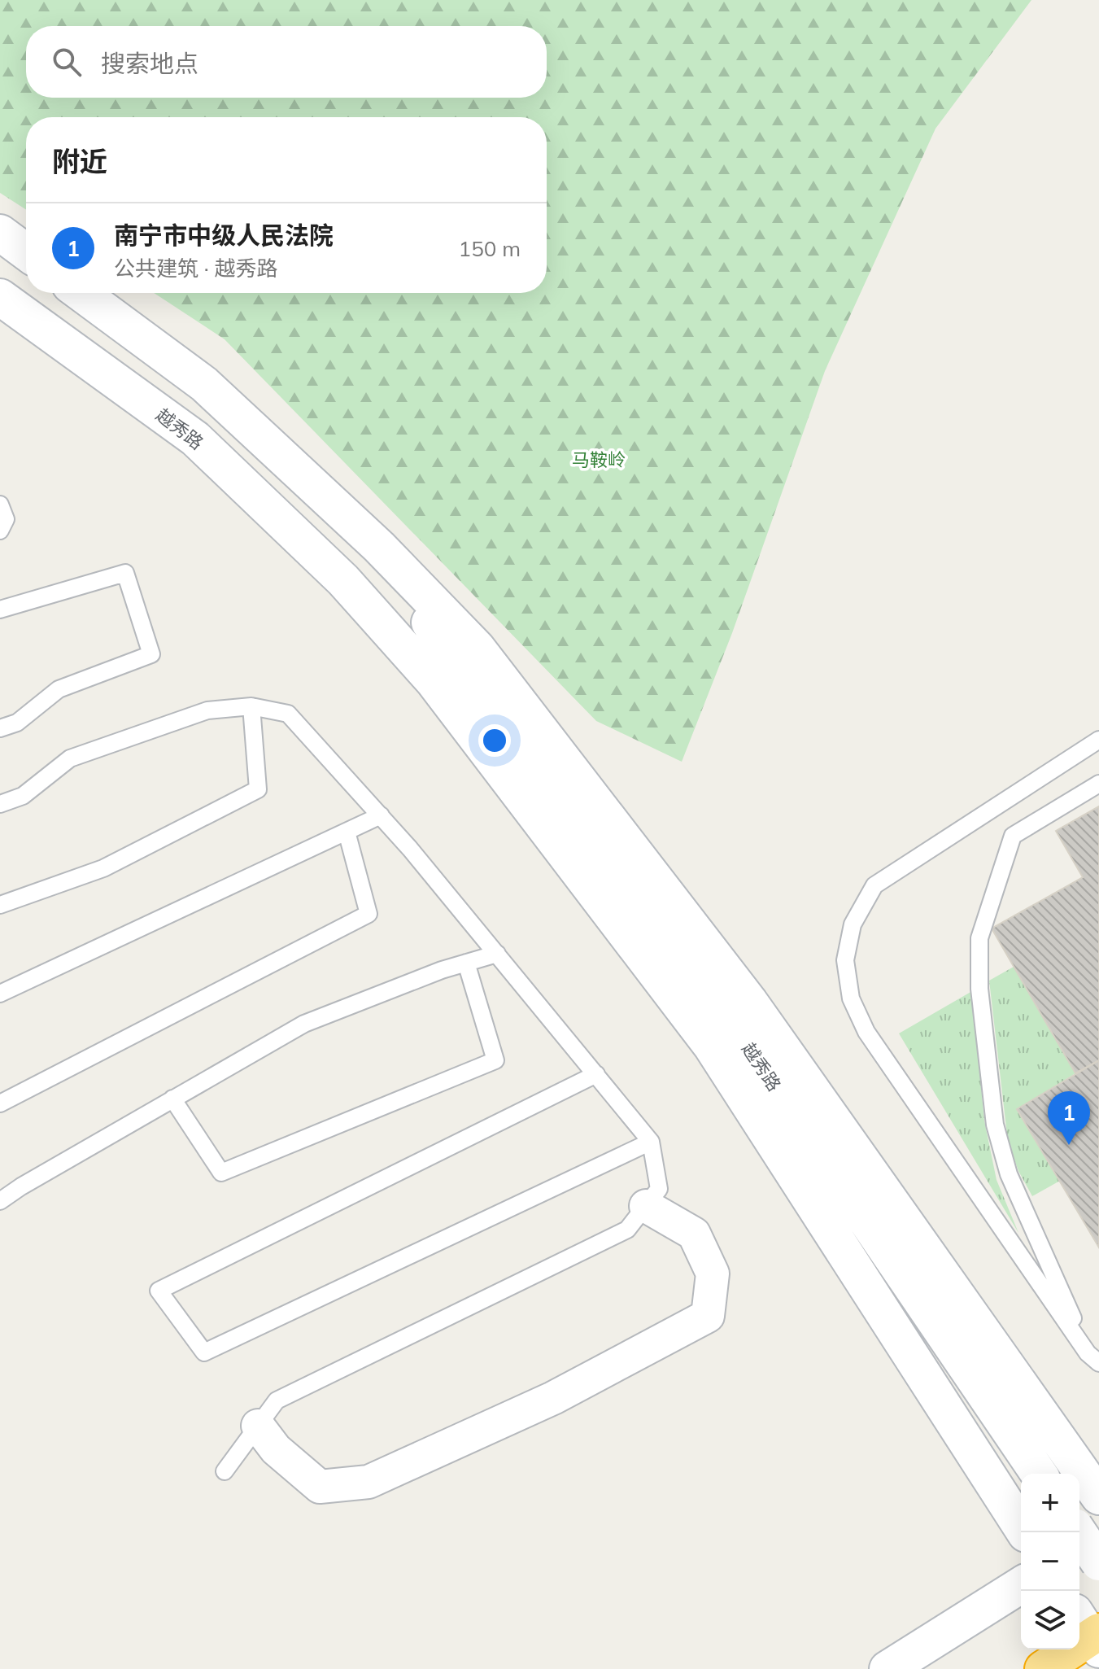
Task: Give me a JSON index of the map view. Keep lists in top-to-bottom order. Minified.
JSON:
{"streets":{"main road":["越秀路"]},"parks":["马鞍岭"],"page":{"search":"搜索地点","heading":"附近","list":[{"mark":"1","name":"南宁市中级人民法院","note":"公共建筑 · 越秀路","value":"150 m"}],"pins":"1","map_buttons":["+","−"]}}
